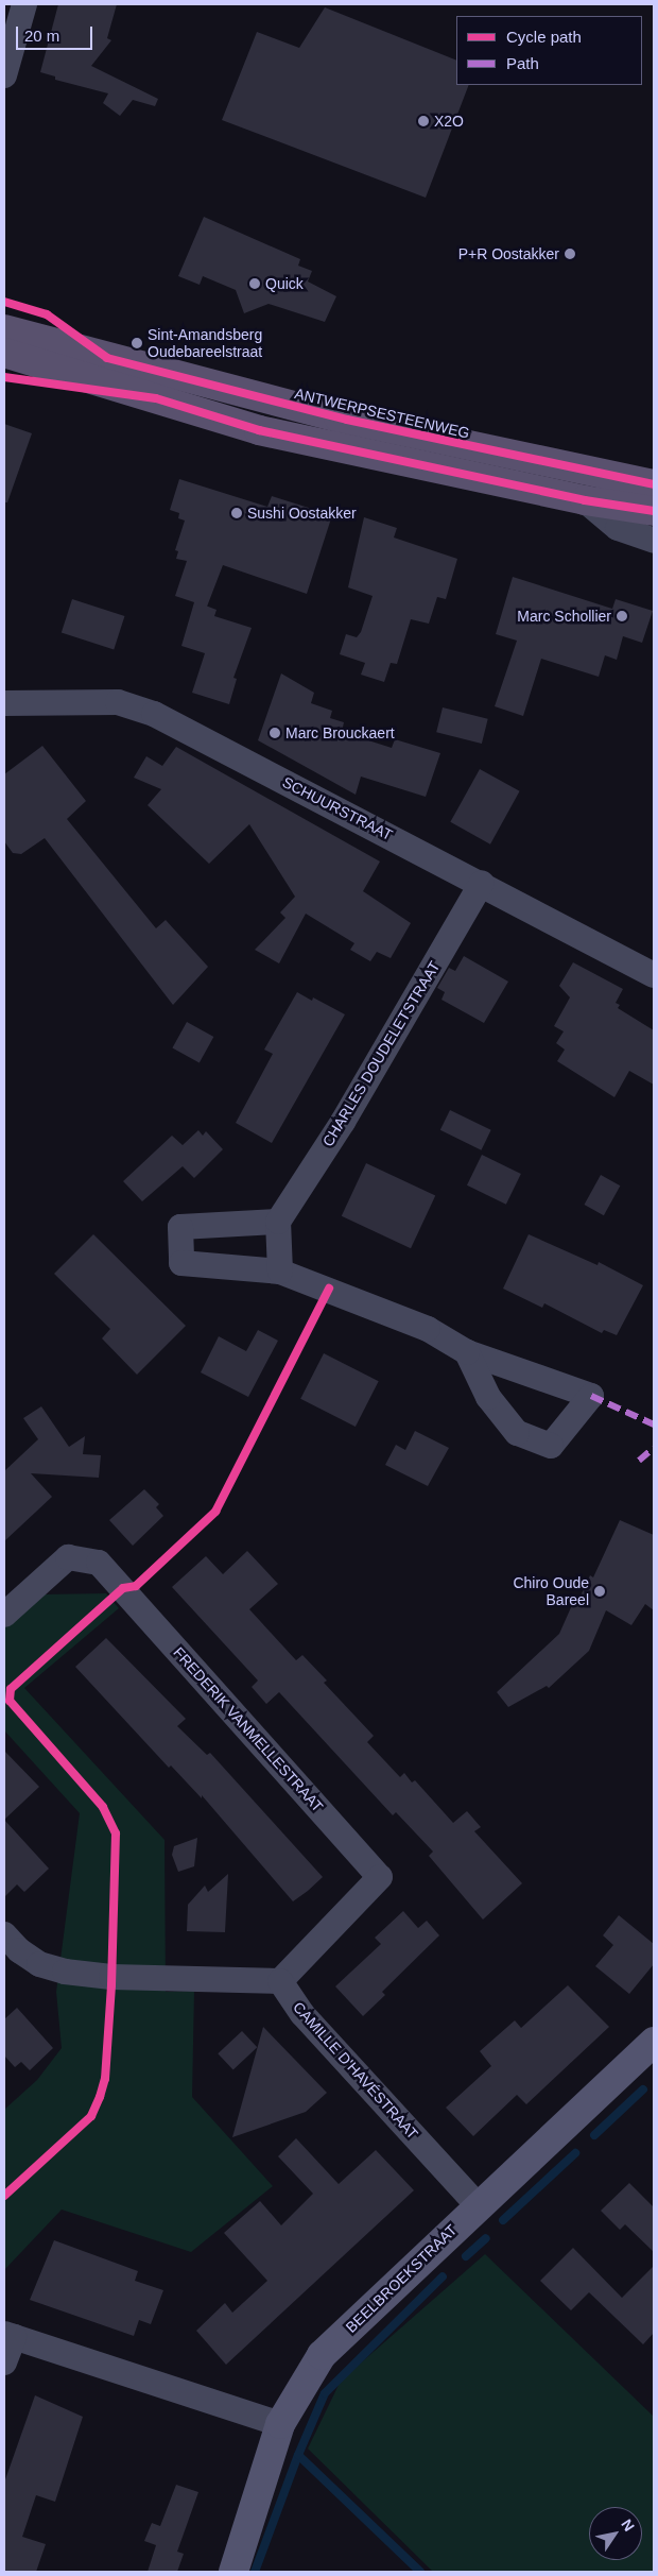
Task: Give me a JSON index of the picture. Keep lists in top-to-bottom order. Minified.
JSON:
{"streets":{"main road":["ANTWERPSESTEENWEG"],"street":["SCHUURSTRAAT","CHARLES DOUDELETSTRAAT","FREDERIK VANMELLESTRAAT","CAMILLE D'HAVÉSTRAAT","BEELBROEKSTRAAT"]},"crossings":[["SCHUURSTRAAT","CHARLES DOUDELETSTRAAT"],["FREDERIK VANMELLESTRAAT","CAMILLE D'HAVÉSTRAAT"],["CAMILLE D'HAVÉSTRAAT","BEELBROEKSTRAAT"]],"places":["X2O","P+R Oostakker","Quick","Sint-Amandsberg Oudebareelstraat","Sushi Oostakker","Marc Schollier","Marc Brouckaert","Chiro Oude Bareel"],"legend":["Cycle path","Path"],"scale_bar":"20 m","north":"top right"}
